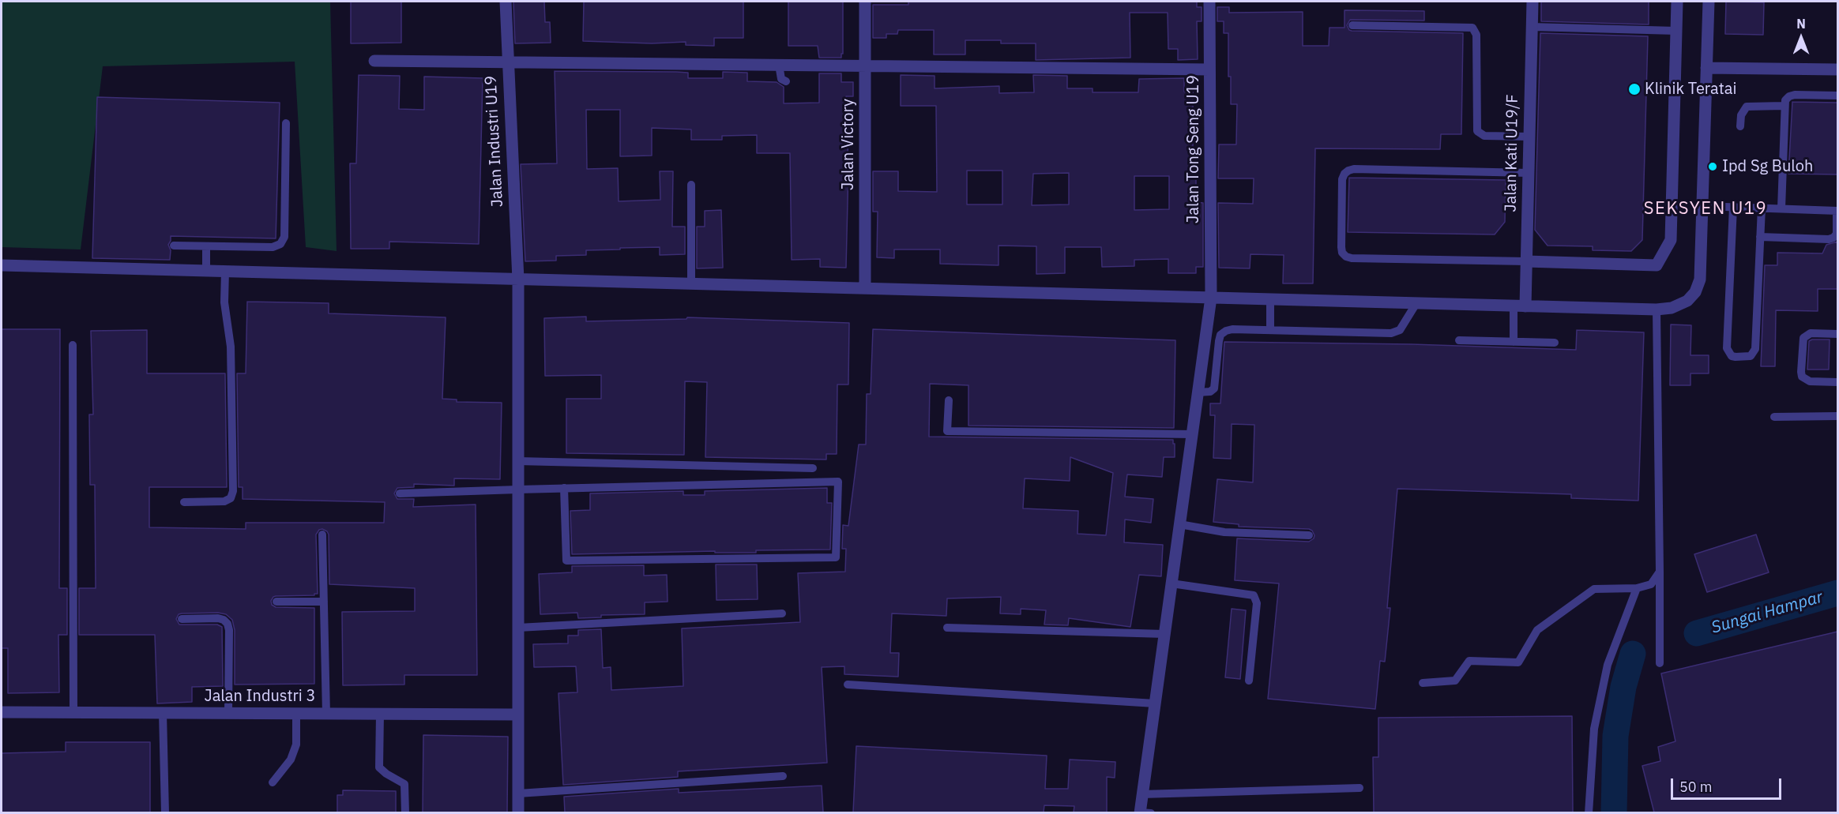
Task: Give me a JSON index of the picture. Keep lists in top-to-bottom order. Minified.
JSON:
{"streets":{"street":["Jalan Industri U19","Jalan Victory","Jalan Tong Seng U19","Jalan Kati U19/F","Jalan Industri 3"]},"crossings":[["Jalan Industri U19","Jalan Industri 3"]],"districts":["SEKSYEN U19"],"water":["Sungai Hampar"],"places":["Klinik Teratai","Ipd Sg Buloh"],"scale_bar":"50 m","north":"top"}
